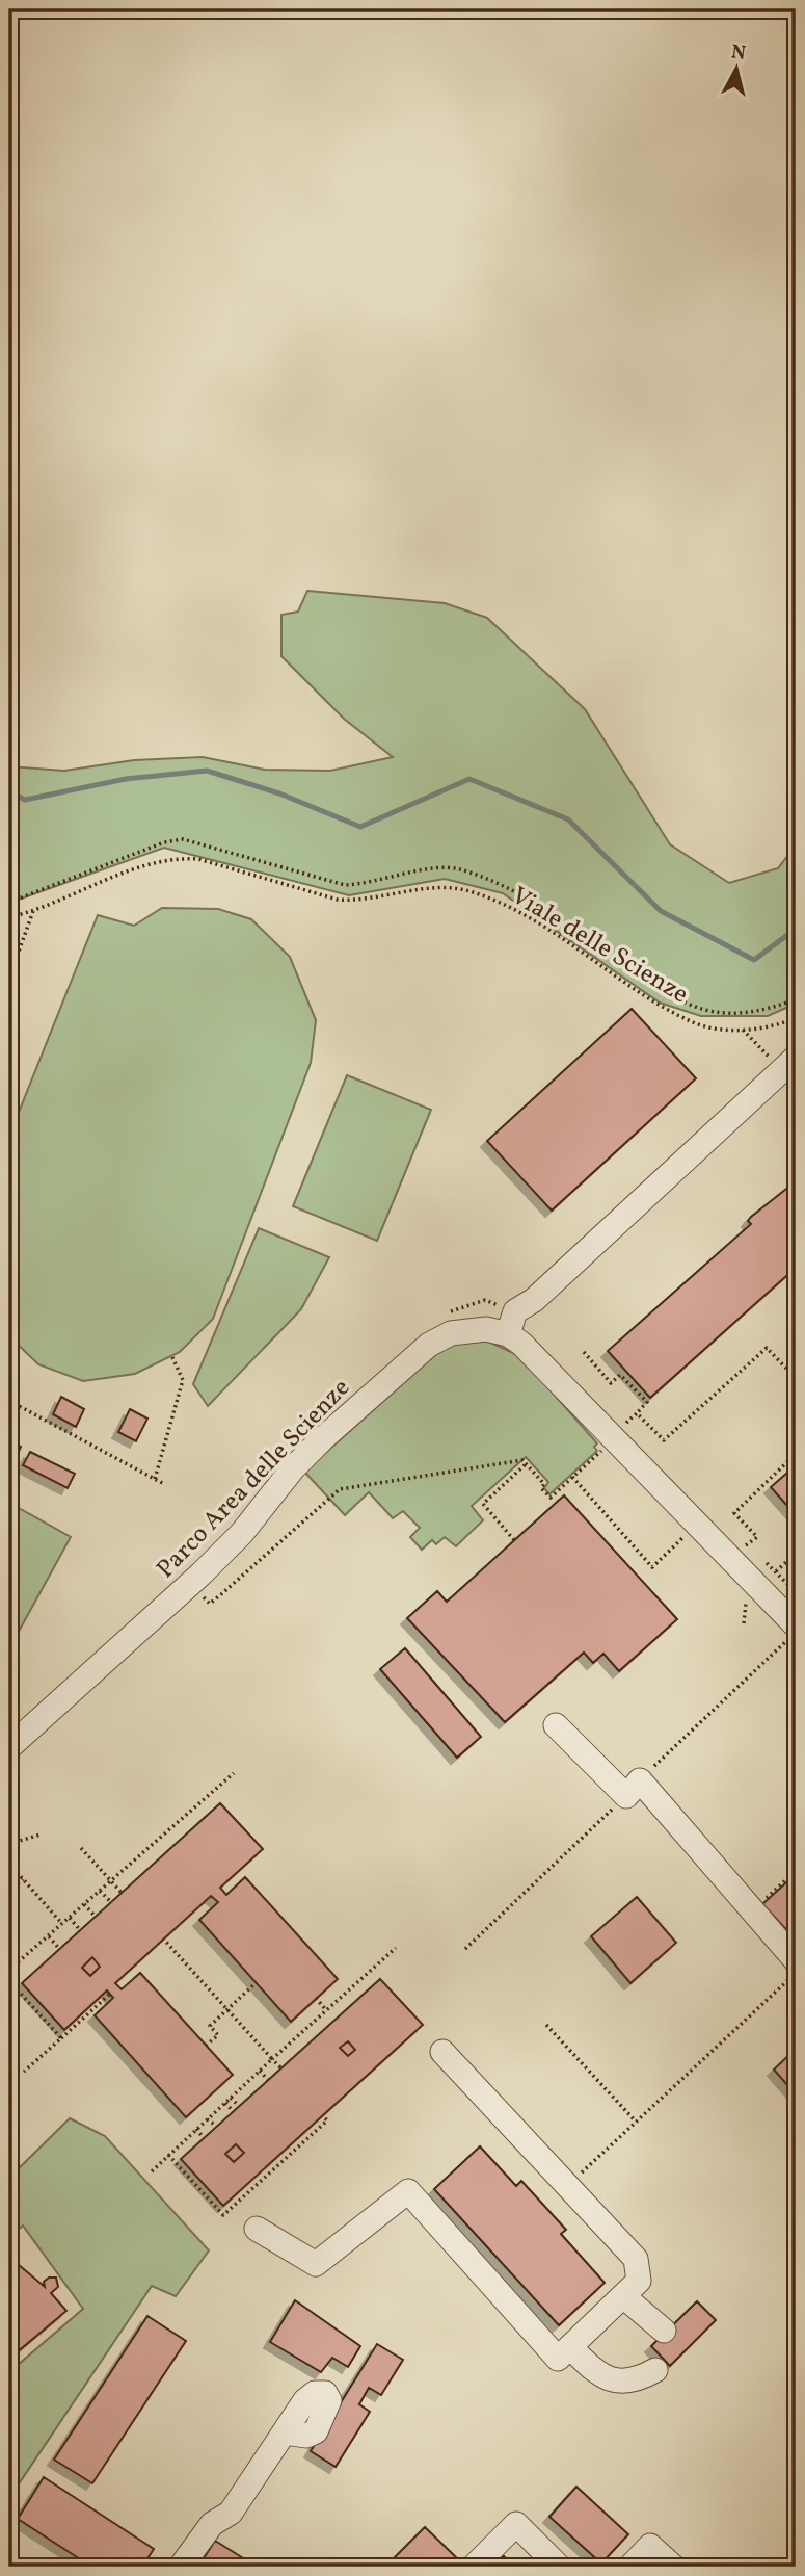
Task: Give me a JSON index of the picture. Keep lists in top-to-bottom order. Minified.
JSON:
{"streets":{"street":["Parco Area delle Scienze"],"path":["Viale delle Scienze"]},"north":"top"}
